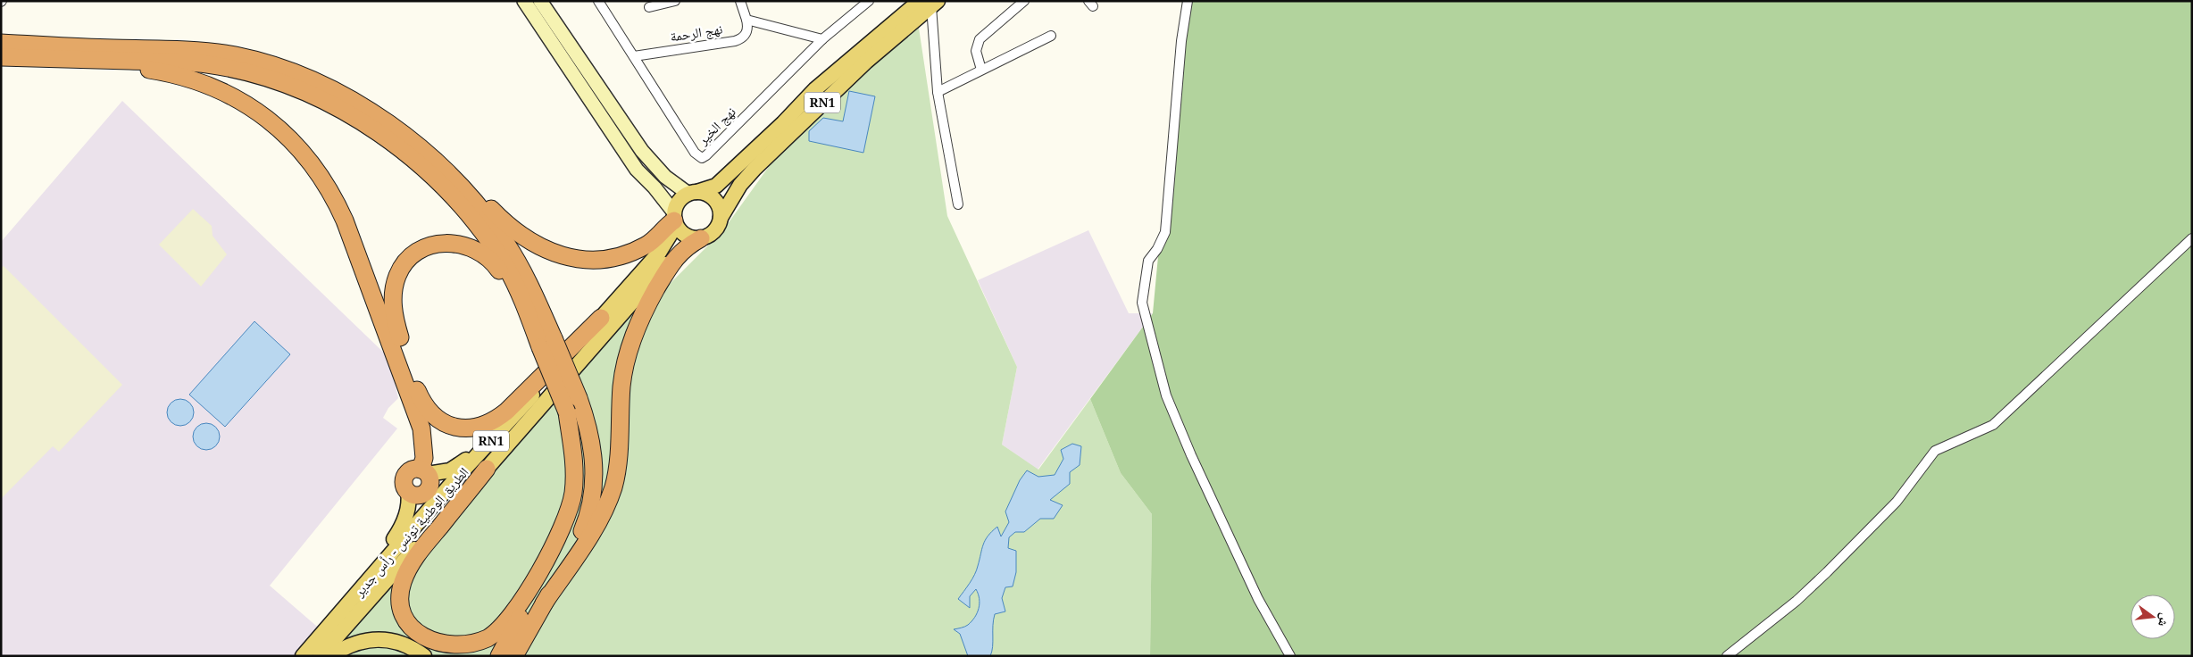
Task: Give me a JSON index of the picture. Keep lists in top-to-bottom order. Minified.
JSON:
{"streets":{"main road":["RN1","الطريق الوطنية تونس - رأس جدير"],"street":["نهج الرحمة","نهج الخير"]},"crossings":[["نهج الرحمة","نهج الخير"],["RN1","الطريق الوطنية تونس - رأس جدير"]],"north":"right"}
